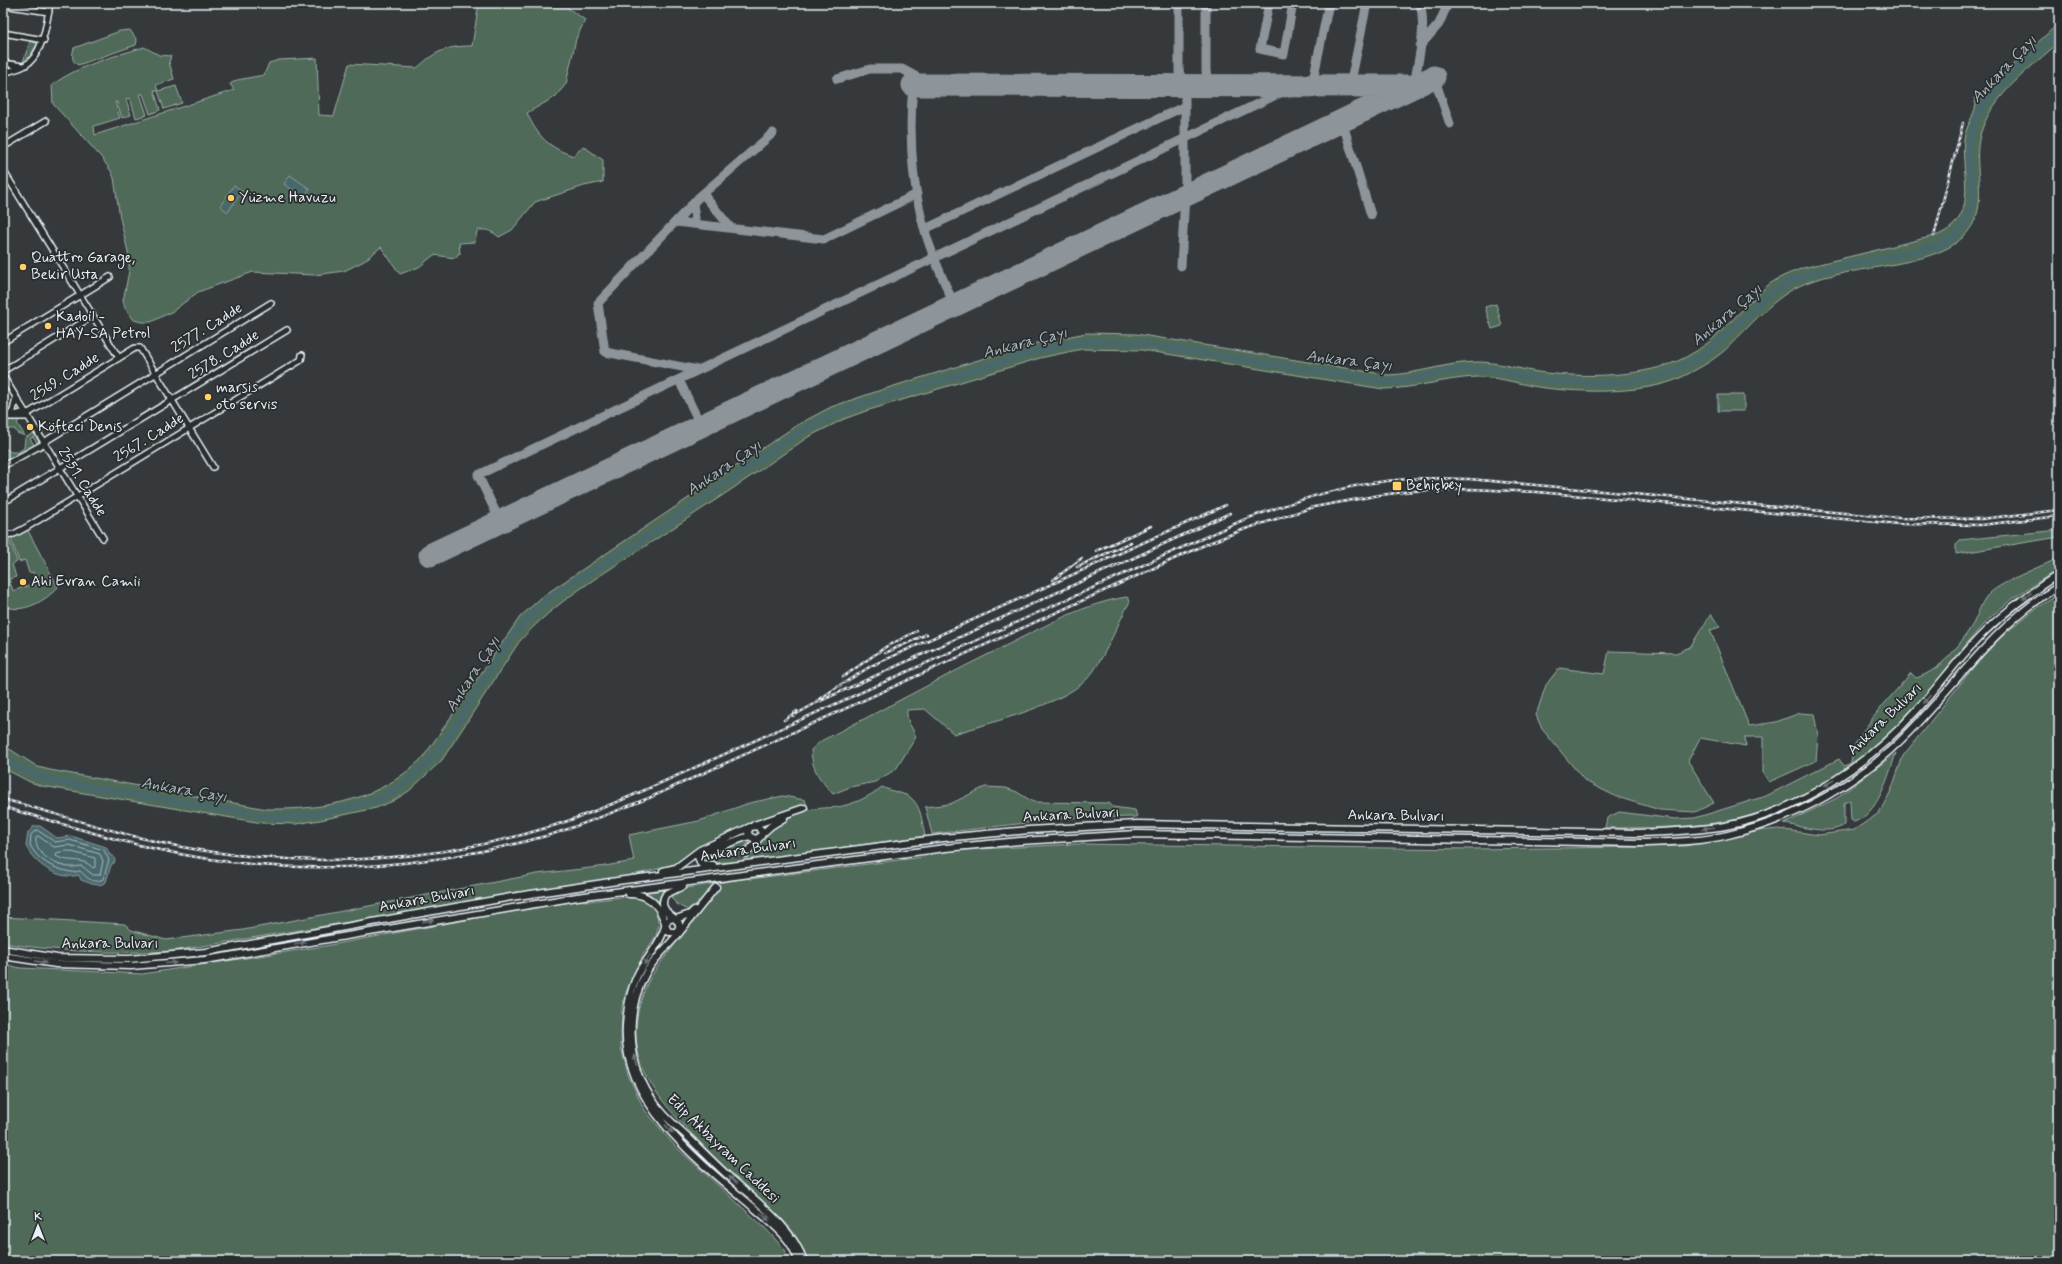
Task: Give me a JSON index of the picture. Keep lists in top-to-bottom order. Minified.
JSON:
{"streets":{"main road":["Ankara Bulvarı","Edip Akbayram Caddesi"],"street":["2577. Cadde","2578. Cadde","2569. Cadde","2567. Cadde","2551. Cadde"]},"crossings":[["2577. Cadde","2569. Cadde"],["2577. Cadde","2551. Cadde"],["2578. Cadde","2569. Cadde"],["2578. Cadde","2551. Cadde"],["2569. Cadde","2567. Cadde"],["2569. Cadde","2551. Cadde"],["2567. Cadde","2551. Cadde"]],"water":["Ankara Çayı"],"places":{"other":["Yüzme Havuzu","Quattro Garage, Bekir Usta","Kadoil - HAY-SA Petrol","marsis oto servis","Köfteci Denis","Ahi Evran Camii"],"transit":["Behiçbey"]},"north":"top"}
